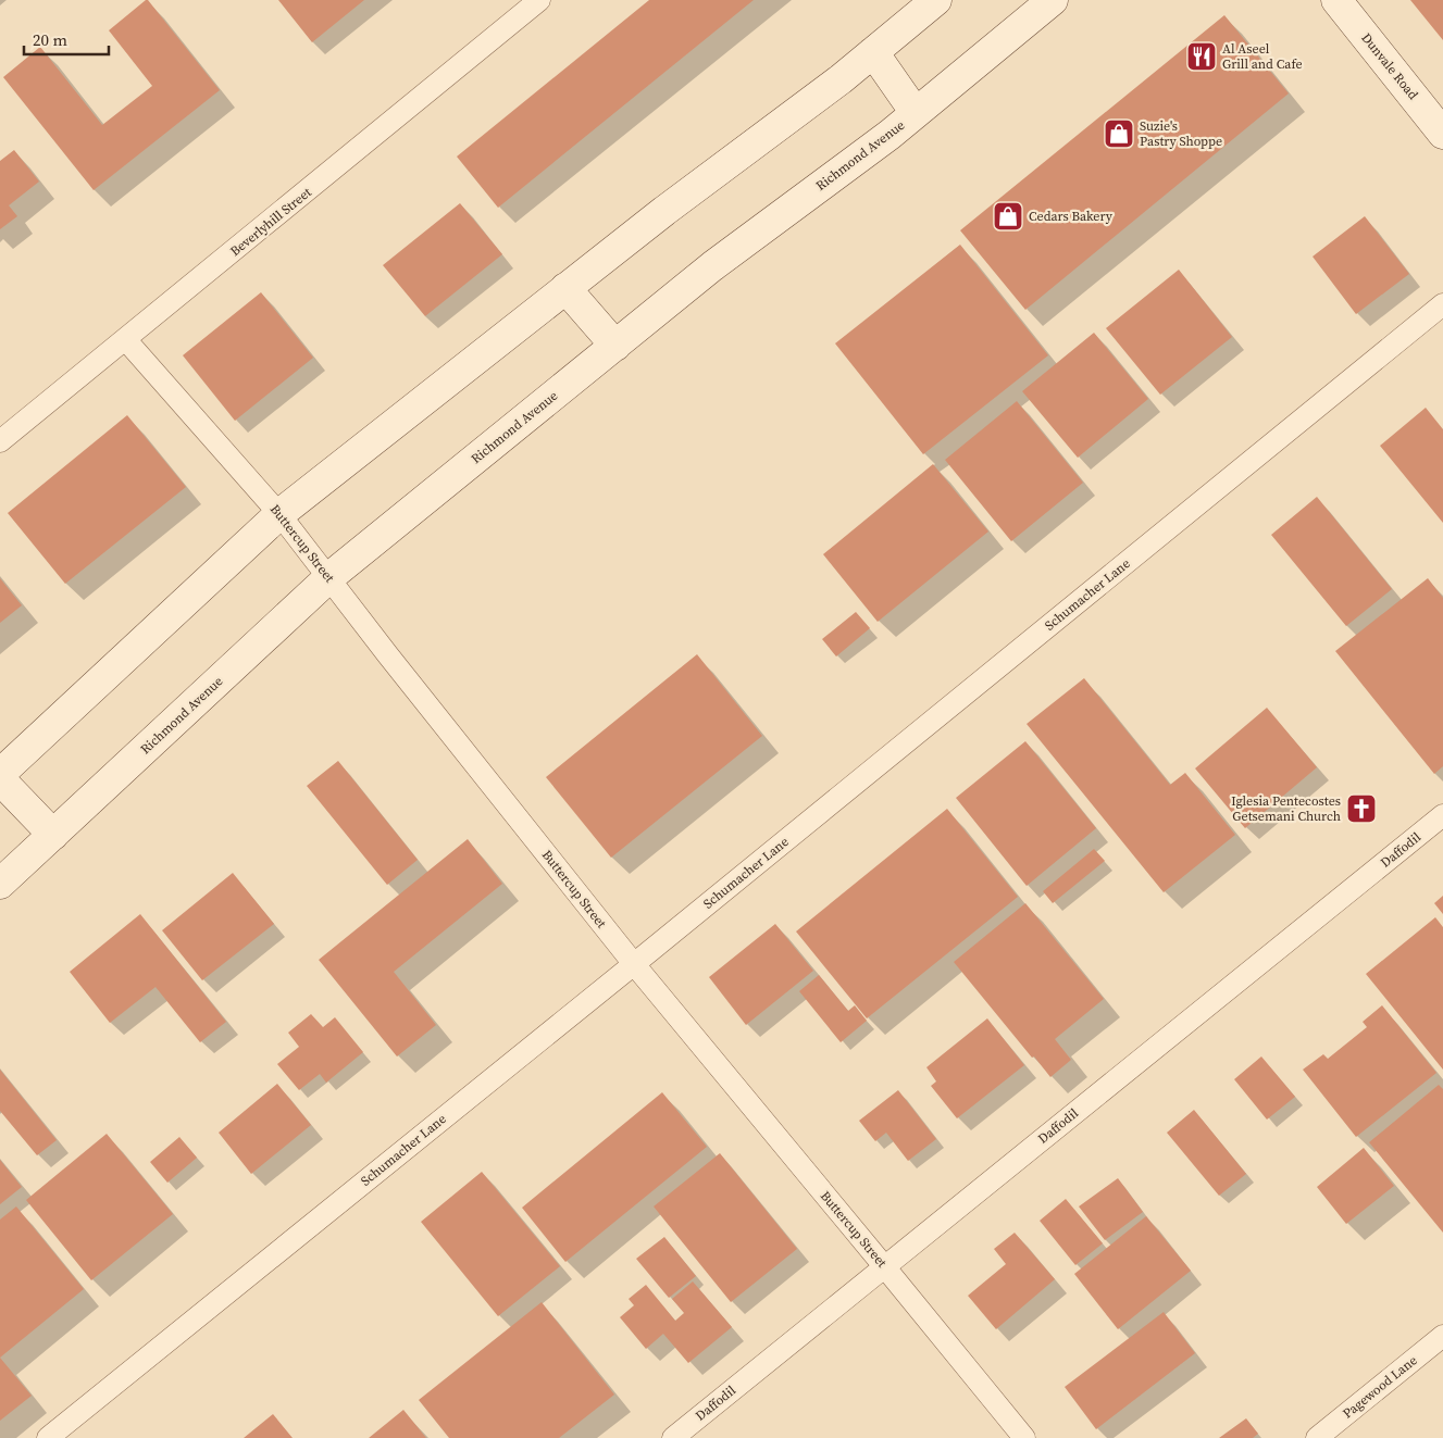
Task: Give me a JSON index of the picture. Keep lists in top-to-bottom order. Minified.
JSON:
{"streets":{"main road":["Dunvale Road","Richmond Avenue"],"street":["Beverlyhill Street","Buttercup Street","Schumacher Lane","Daffodil","Pagewood Lane"]},"crossings":[["Richmond Avenue","Buttercup Street"],["Beverlyhill Street","Buttercup Street"],["Buttercup Street","Schumacher Lane"],["Buttercup Street","Daffodil"]],"places":{"restaurant":["Al Aseel Grill and Cafe"],"shop":["Suzie's Pastry Shoppe","Cedars Bakery"],"church":["Iglesia Pentecostes Getsemani Church"]},"scale_bar":"20 m"}
